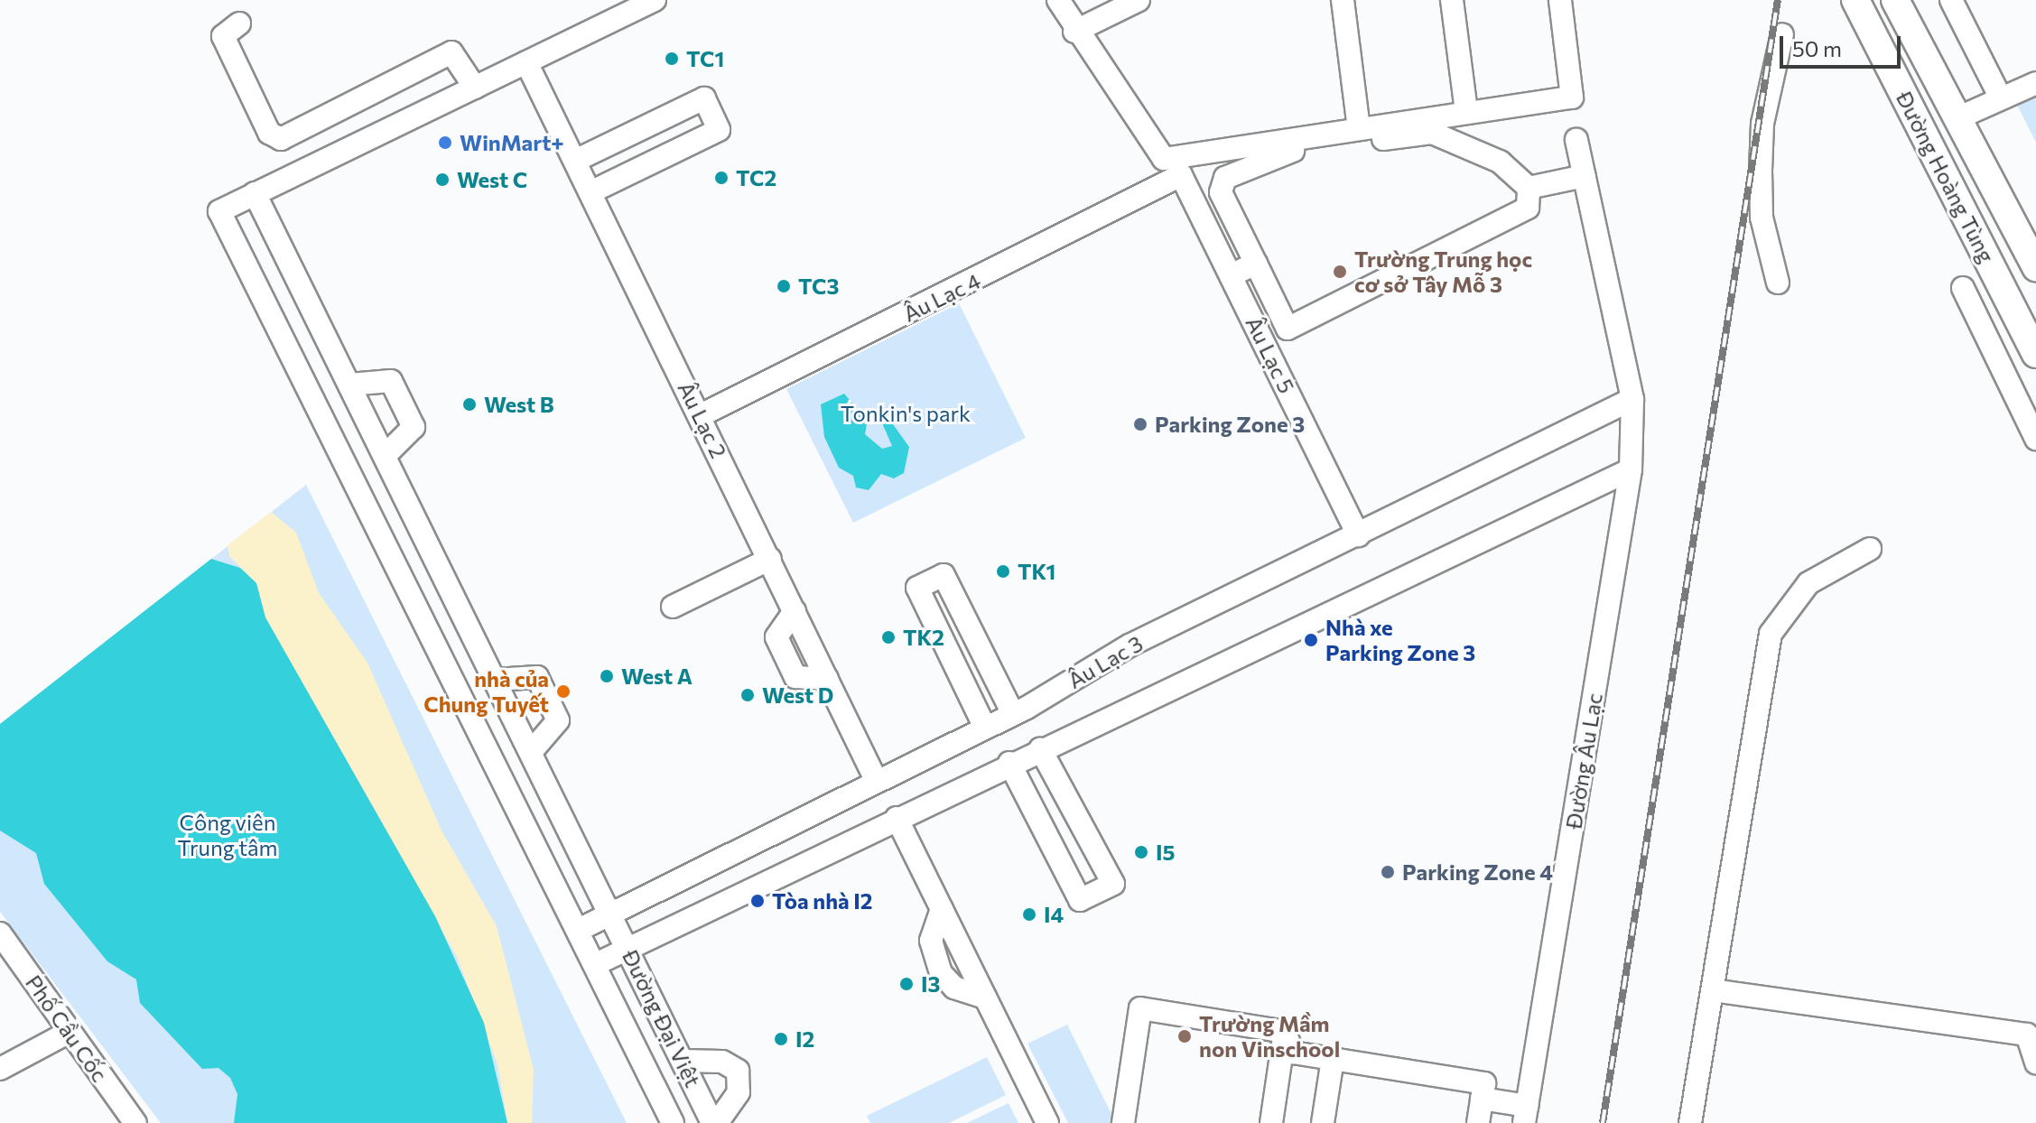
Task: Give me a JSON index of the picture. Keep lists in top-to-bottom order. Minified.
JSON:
{"streets":{"main road":["Đường Hoàng Tùng"],"street":["Âu Lạc 4","Âu Lạc 5","Âu Lạc 2","Âu Lạc 3","Đường Âu Lạc","Đường Đại Việt","Phố Cầu Cốc"]},"crossings":[["Âu Lạc 4","Âu Lạc 5"],["Âu Lạc 4","Âu Lạc 2"],["Âu Lạc 5","Âu Lạc 3"],["Âu Lạc 2","Âu Lạc 3"],["Âu Lạc 3","Đường Âu Lạc"],["Âu Lạc 3","Đường Đại Việt"]],"parks":["Tonkin's park","Công viên Trung tâm"],"places":["TC1","WinMart+","TC2","West C","Trường Trung học cơ sở Tây Mỗ 3","TC3","West B","Parking Zone 3","TK1","TK2","Nhà xe Parking Zone 3","West A","nhà của Chung Tuyết","West D","I5","Parking Zone 4","Tòa nhà I2","I4","I3","Trường Mầm non Vinschool","I2"],"scale_bar":"50 m"}
